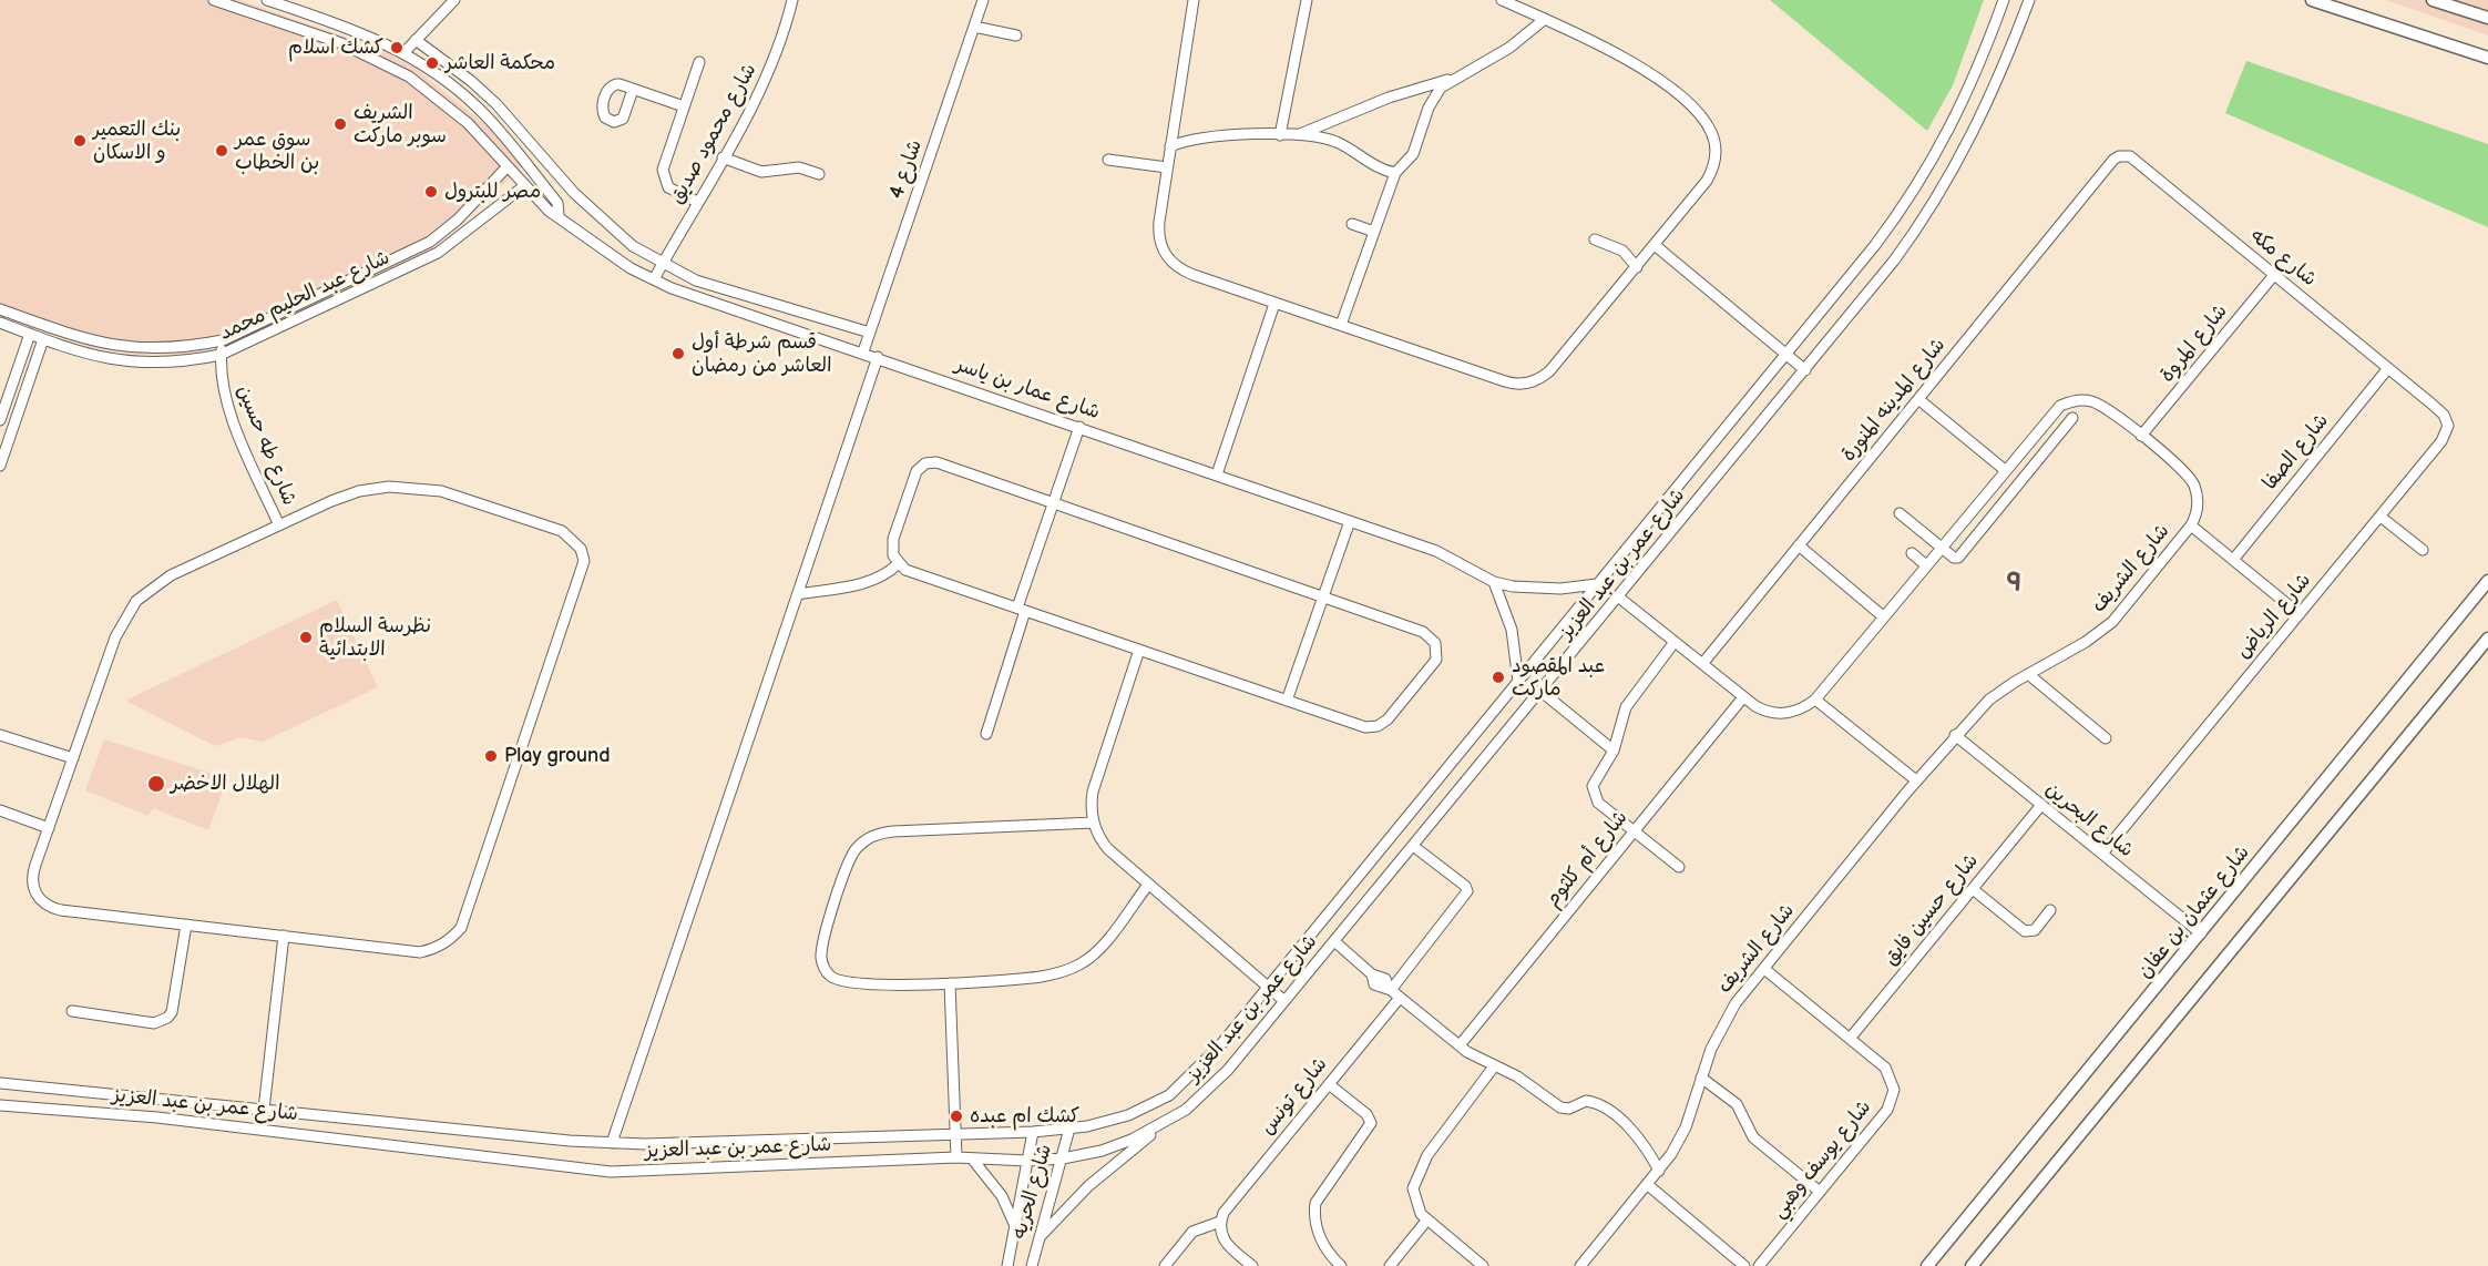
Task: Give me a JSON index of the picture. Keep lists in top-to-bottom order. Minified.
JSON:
{"streets":{"main road":["شارع عثمان بن عفان"],"street":["شارع محمود صديق","شارع 4","شارع مكه","شارع عبد الحليم محمد","شارع المروة","شارع عمار بن ياسر","شارع المدينه المنورة","شارع طه حسين","شارع الصفا","شارع عمر بن عبد العزيز","شارع الشريف","شارع الرياض","شارع البحرين","شارع أم كلثوم","شارع حسين فايق","شارع تونس","شارع يوسف وهبي","شارع الحريه"]},"crossings":[["شارع محمود صديق","شارع عمار بن ياسر"],["شارع 4","شارع عمار بن ياسر"],["شارع مكه","شارع المروة"],["شارع مكه","شارع المدينه المنورة"],["شارع مكه","شارع الصفا"],["شارع مكه","شارع الرياض"],["شارع عبد الحليم محمد","شارع عمار بن ياسر"],["شارع عبد الحليم محمد","شارع طه حسين"],["شارع المروة","شارع الشريف"],["شارع عمار بن ياسر","شارع عمر بن عبد العزيز"],["شارع المدينه المنورة","شارع الشريف"],["شارع عمر بن عبد العزيز","شارع الشريف"],["شارع عمر بن عبد العزيز","شارع الحريه"],["شارع الشريف","شارع البحرين"],["شارع الشريف","شارع أم كلثوم"],["شارع الشريف","شارع يوسف وهبي"],["شارع الرياض","شارع البحرين"],["شارع البحرين","شارع حسين فايق"],["شارع البحرين","شارع عثمان بن عفان"],["شارع حسين فايق","شارع يوسف وهبي"]],"districts":["9"],"places":["كشك اسلام","محكمة العاشر","الشريف سوبر ماركت","بنك التعمير و الاسكان","سوق عمر بن الخطاب","مصر للبترول","قسم شرطة أول العاشر من رمضان","نظرسة السلام الابتدائية","عبد المقصود ماركت","Play ground","الهلال الاخضر","كشك ام عبده"]}
